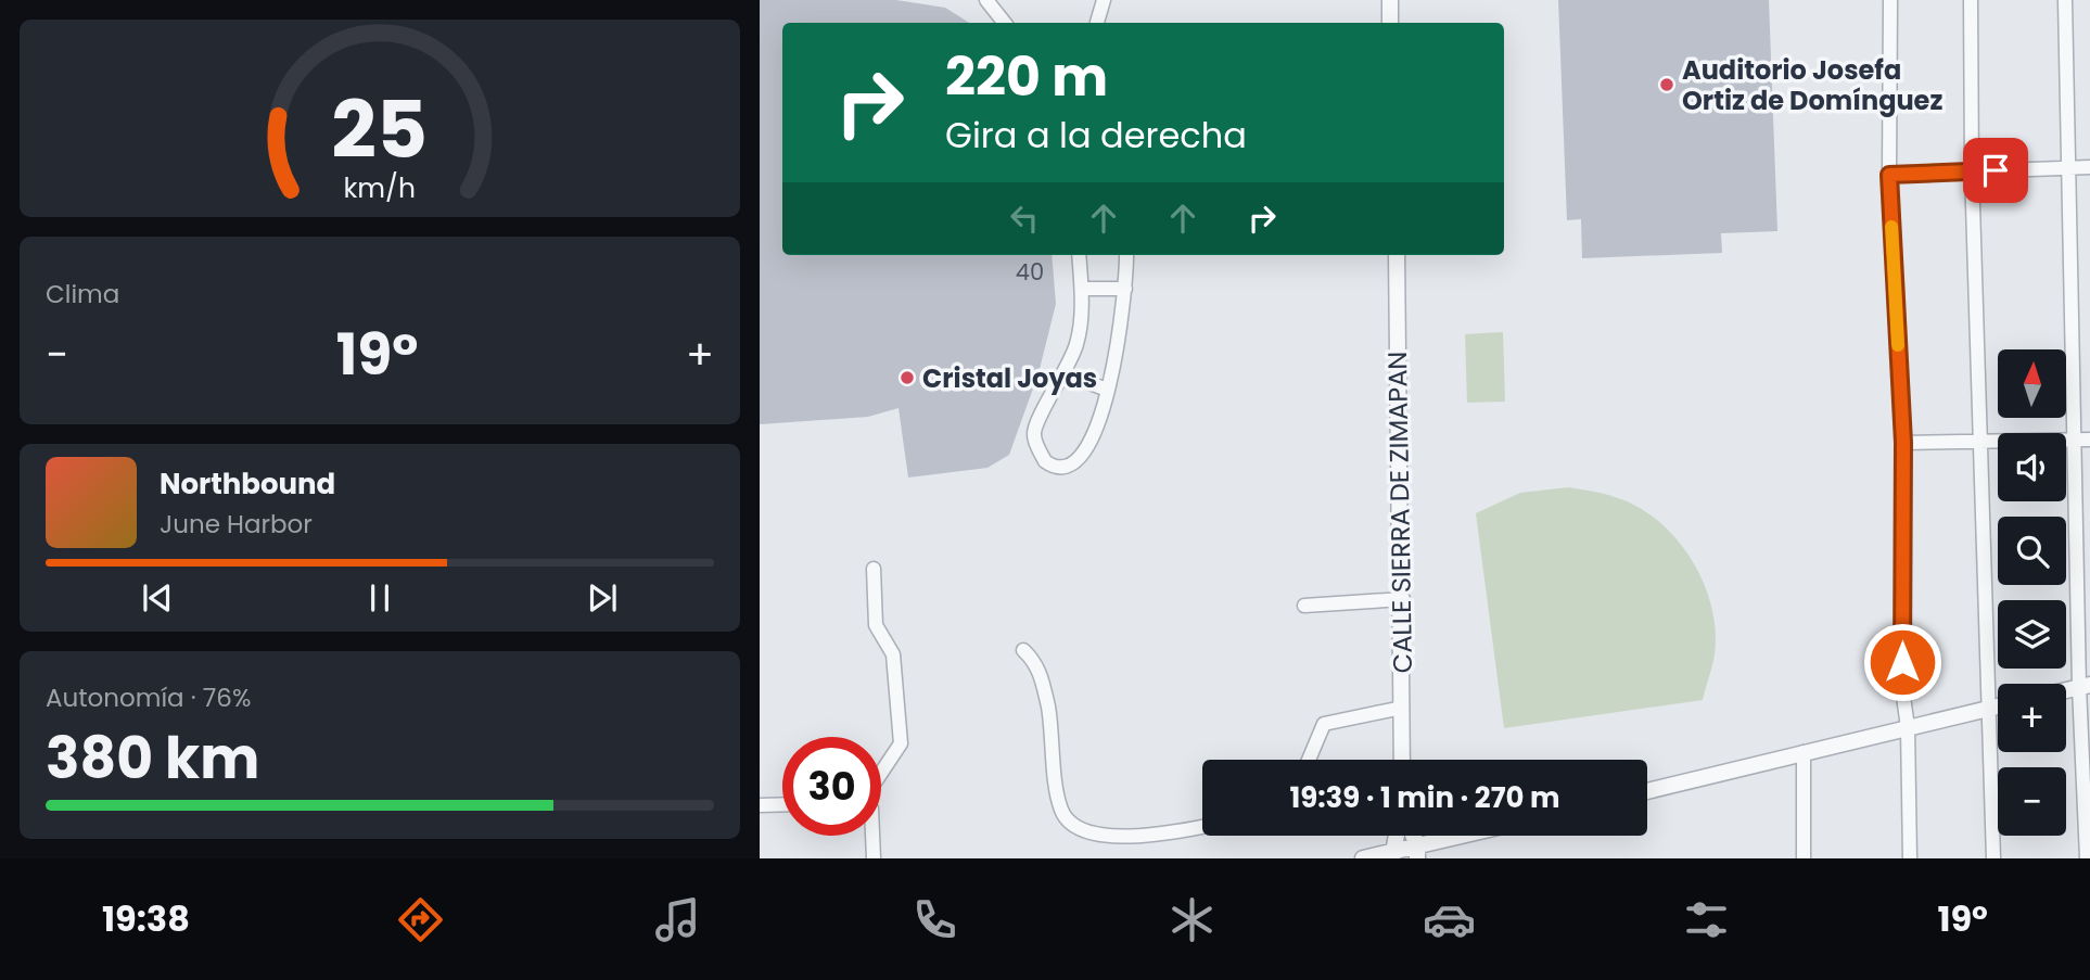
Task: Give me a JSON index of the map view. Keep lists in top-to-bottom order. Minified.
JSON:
{"streets":{"street":["CALLE SIERRA DE ZIMAPAN"]},"places":["Auditorio Josefa Ortiz de Domínguez","Cristal Joyas"],"house_numbers":["40"],"north":"top","page":{"turn":["220 m","Gira a la derecha"],"tile":["Clima",["Autonomía · 76%","380 km"]],"heat":["−","19°","+"],"map_buttons":["+","−"],"song":["Northbound","June Harbor"],"limit":"30","trip":"19:39 · 1 min · 270 m","tabs":["19:38","19°"],"gauge":["25","km/h"]}}
